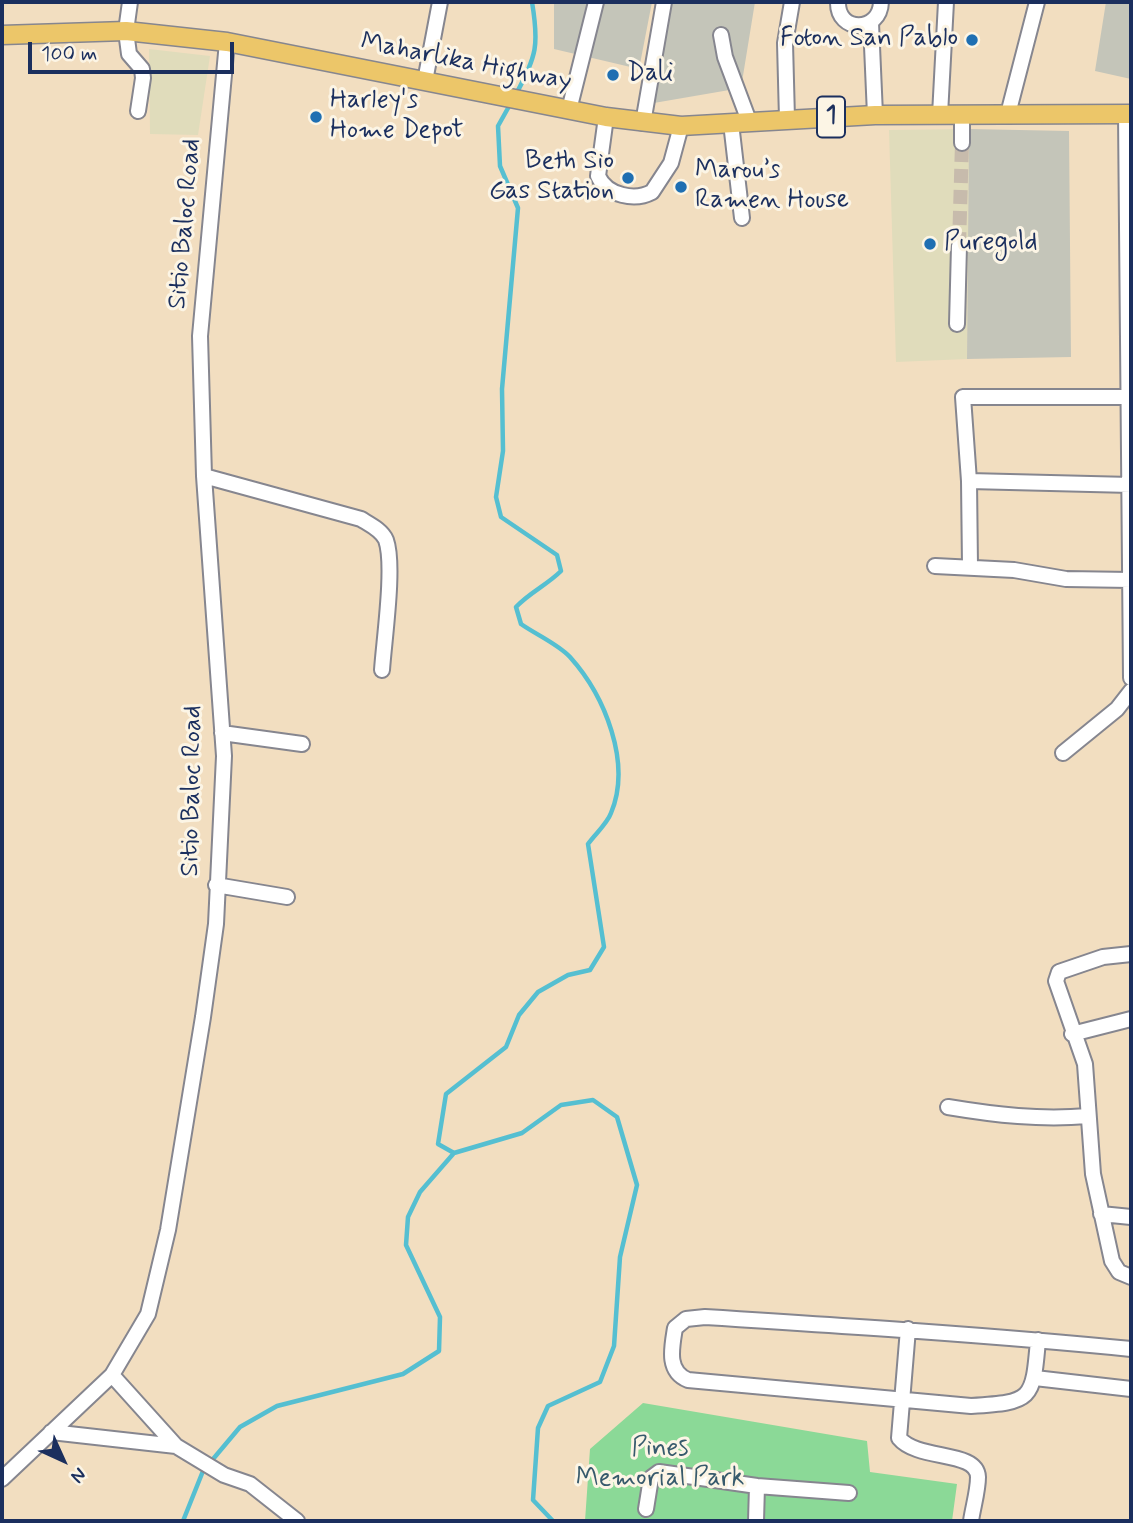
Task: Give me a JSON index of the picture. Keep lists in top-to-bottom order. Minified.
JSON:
{"streets":{"main road":["Maharlika Highway","1"],"street":["Sitio Baloc Road"]},"crossings":[["Maharlika Highway","Sitio Baloc Road"]],"parks":["Pines Memorial Park"],"places":["Foton San Pablo","Dali","Harley's Home Depot","Beth Sio Gas Station","Marou’s Ramen House","Puregold"],"scale_bar":"100 m","north":"bottom right"}
